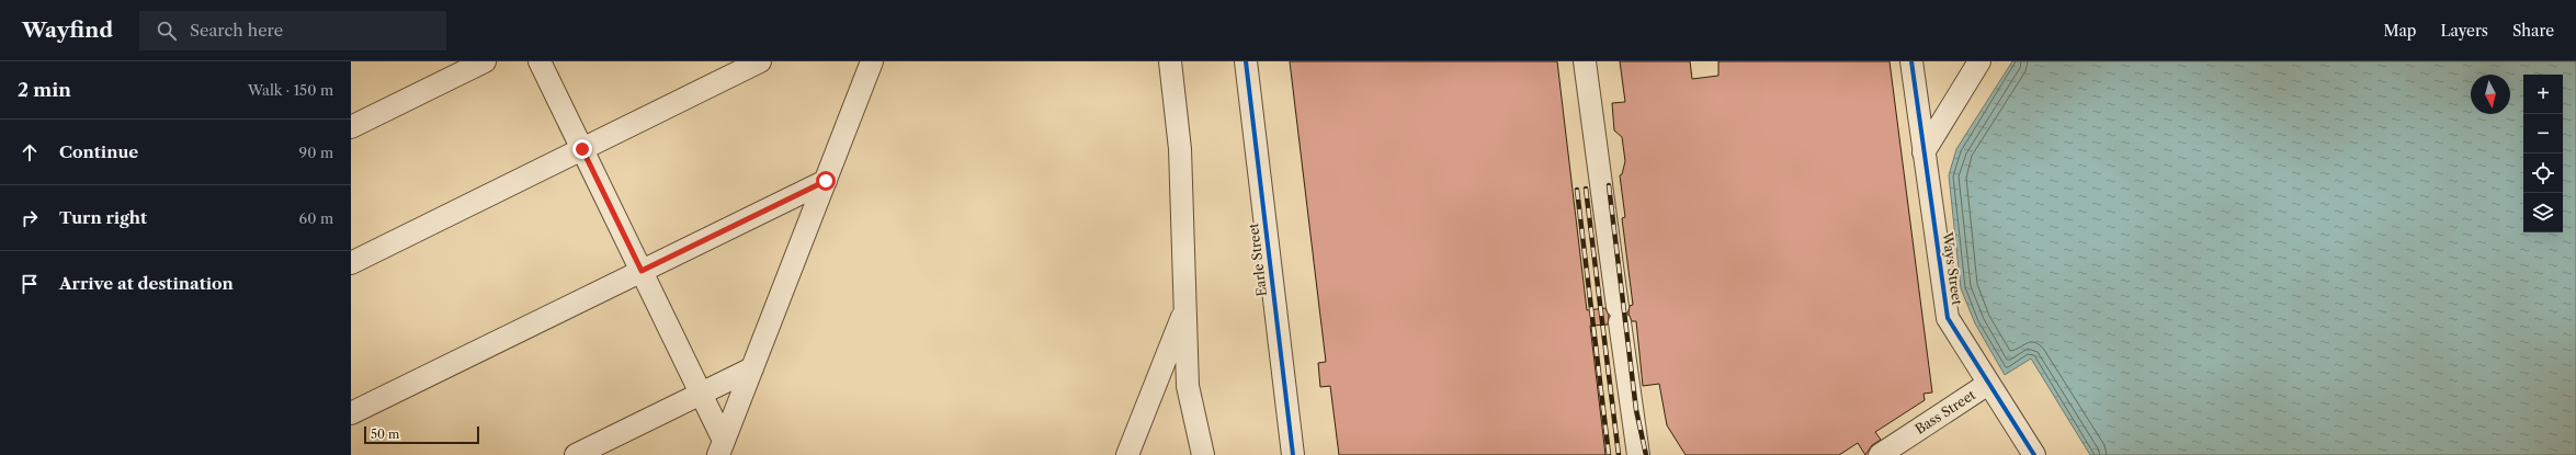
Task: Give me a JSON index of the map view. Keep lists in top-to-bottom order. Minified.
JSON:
{"streets":{"street":["Earle Street","Ways Street","Bass Street"]},"crossings":[["Ways Street","Bass Street"]],"scale_bar":"50 m","north":"bottom","page":{"header":"Wayfind","search":"Search here","nav":["Map","Layers","Share"],"heading":["2 min","Walk · 150 m"],"map_buttons":["+","−"],"list":[["Continue","90 m"],["Turn right","60 m"],"Arrive at destination"],"scale":"50 m"}}
